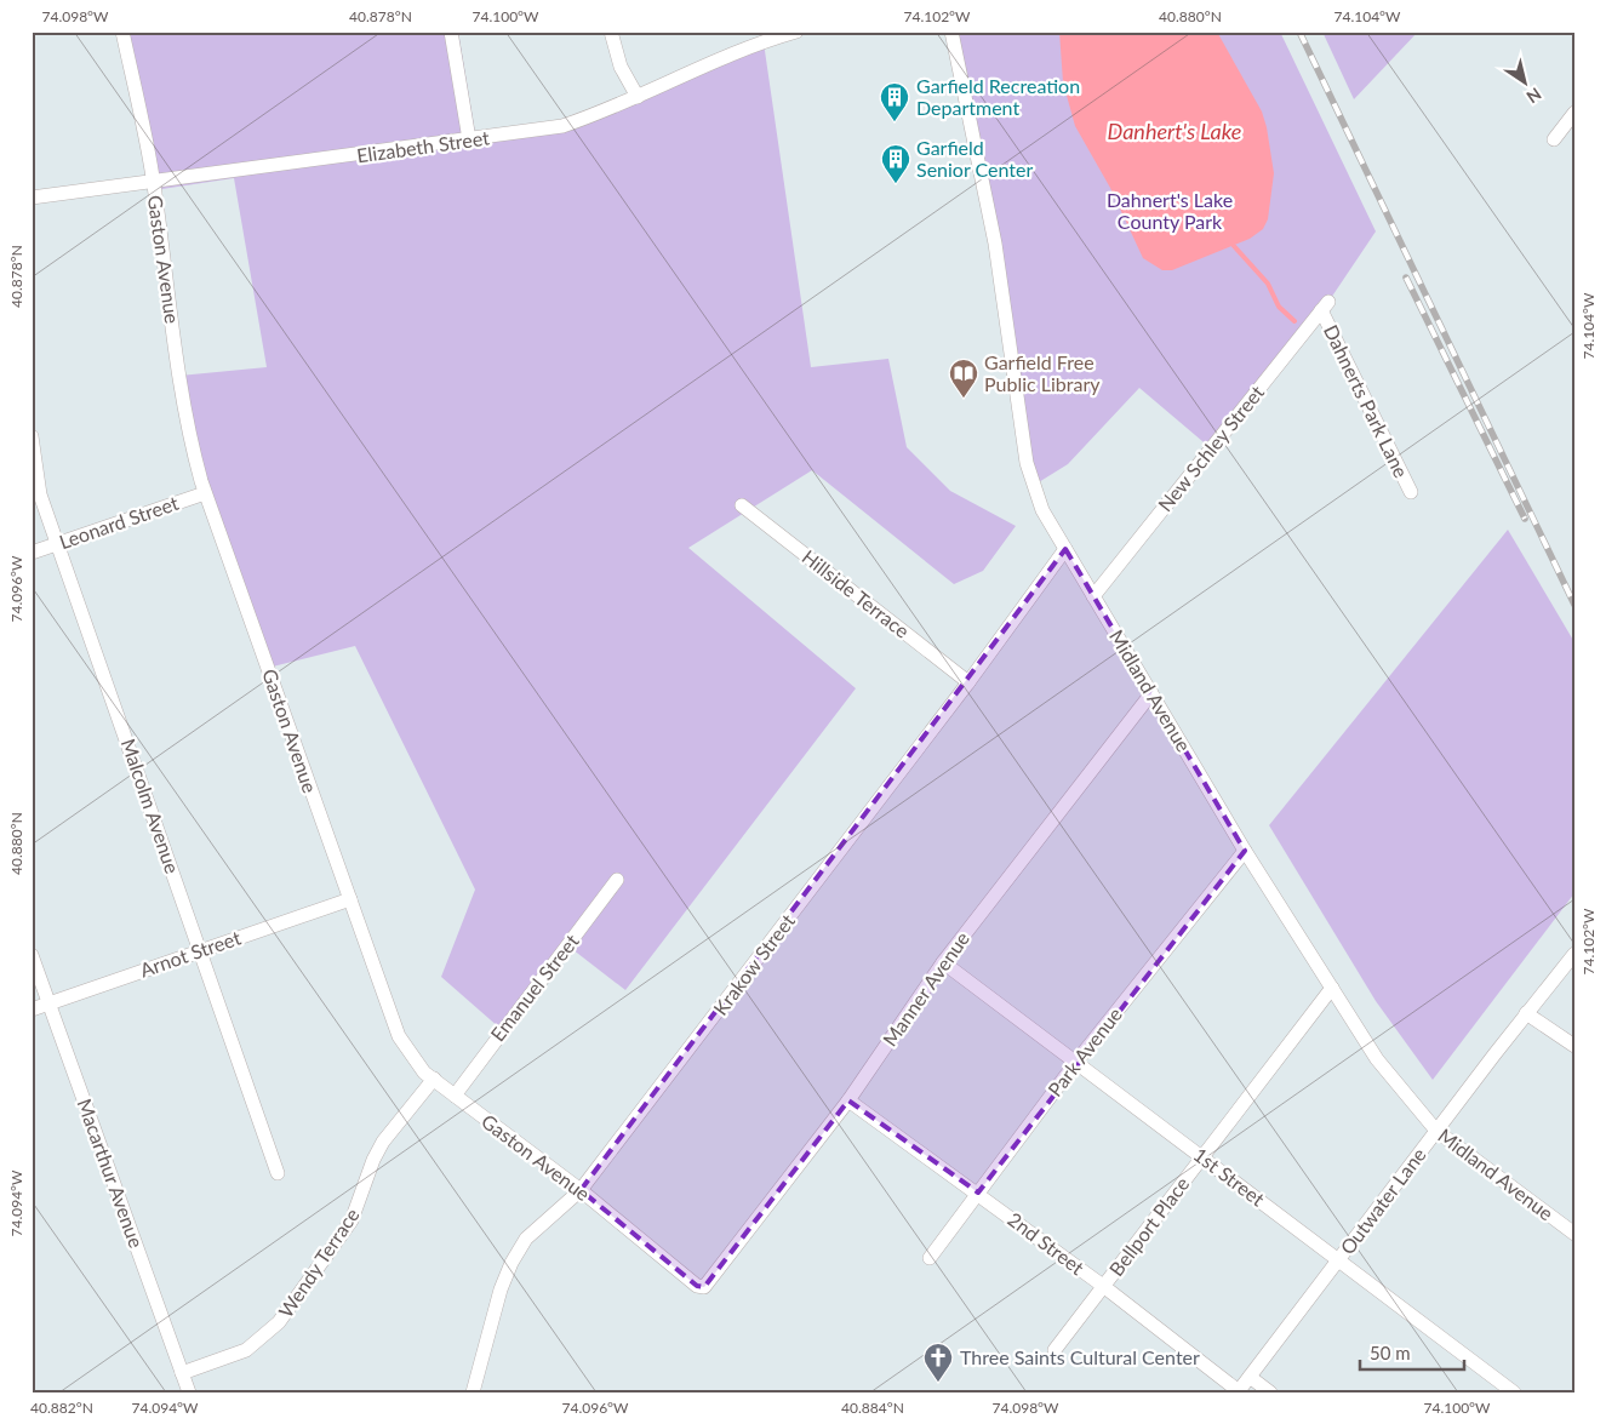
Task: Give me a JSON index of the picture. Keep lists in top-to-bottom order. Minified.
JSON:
{"streets":{"street":["Elizabeth Street","Gaston Avenue","Dahnerts Park Lane","New Schley Street","Leonard Street","Hillside Terrace","Midland Avenue","Malcolm Avenue","Arnot Street","Krakow Street","Emanuel Street","Manner Avenue","Park Avenue","Macarthur Avenue","1st Street","Outwater Lane","Bellport Place","2nd Street","Wendy Terrace"]},"crossings":[["Elizabeth Street","Gaston Avenue"],["Gaston Avenue","Leonard Street"],["Gaston Avenue","Arnot Street"],["Gaston Avenue","Krakow Street"],["Gaston Avenue","Emanuel Street"],["Gaston Avenue","Manner Avenue"],["Gaston Avenue","Wendy Terrace"],["Dahnerts Park Lane","New Schley Street"],["New Schley Street","Midland Avenue"],["Leonard Street","Malcolm Avenue"],["Hillside Terrace","Krakow Street"],["Midland Avenue","Krakow Street"],["Midland Avenue","Manner Avenue"],["Midland Avenue","Park Avenue"],["Midland Avenue","Outwater Lane"],["Midland Avenue","Bellport Place"],["Malcolm Avenue","Arnot Street"],["Arnot Street","Macarthur Avenue"],["Manner Avenue","1st Street"],["Manner Avenue","2nd Street"],["Park Avenue","1st Street"],["Park Avenue","2nd Street"],["Macarthur Avenue","Wendy Terrace"],["1st Street","Outwater Lane"],["1st Street","Bellport Place"],["Outwater Lane","2nd Street"],["Bellport Place","2nd Street"]],"water":["Danhert's Lake"],"parks":["Dahnert's Lake County Park"],"places":{"building":["Garfield Recreation Department","Garfield Senior Center"],"library":["Garfield Free Public Library"],"church":["Three Saints Cultural Center"]},"scale_bar":"50 m","north":"bottom right","coordinates":["74.098°W","40.878°N","74.100°W","74.102°W","40.880°N","74.104°W","74.096°W","74.094°W","40.882°N","40.884°N"]}
